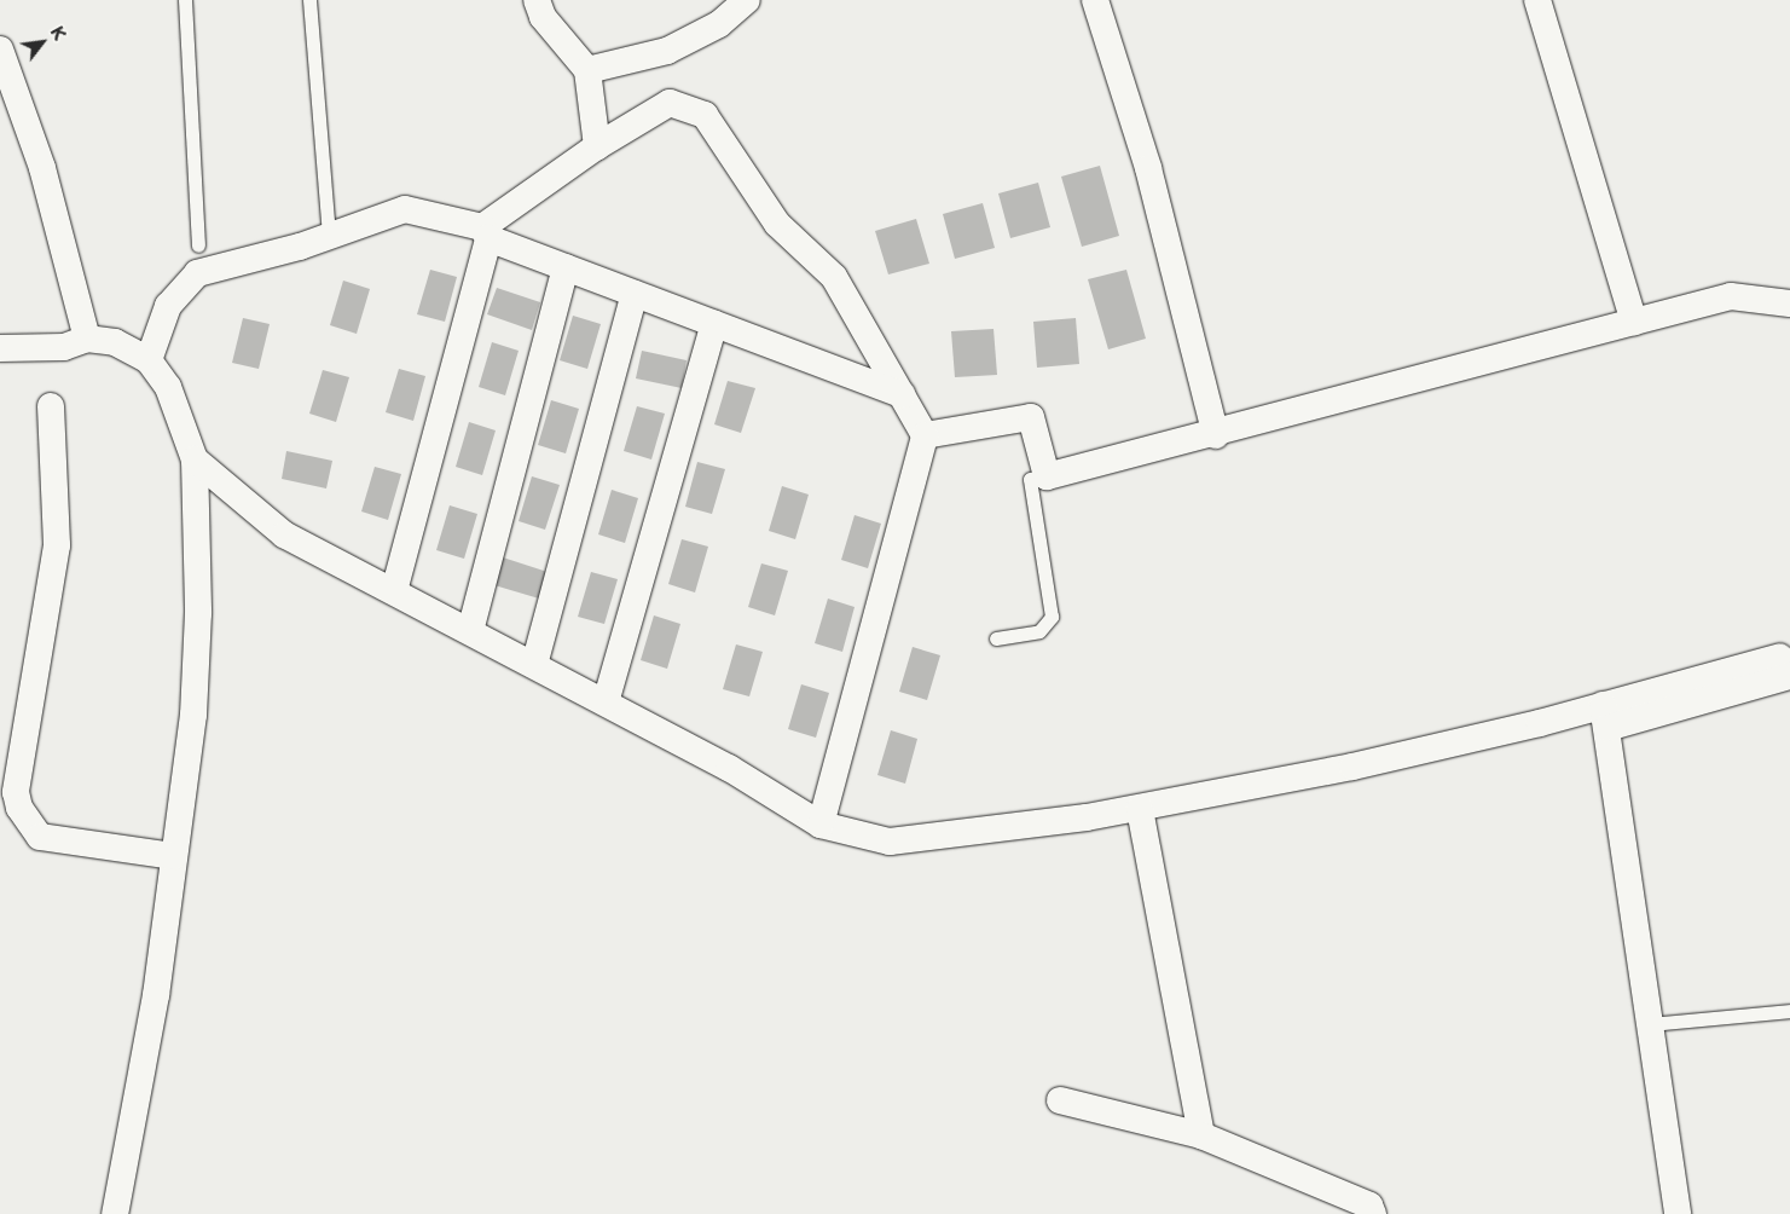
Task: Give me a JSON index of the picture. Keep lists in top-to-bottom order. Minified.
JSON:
{"north":"top right"}
